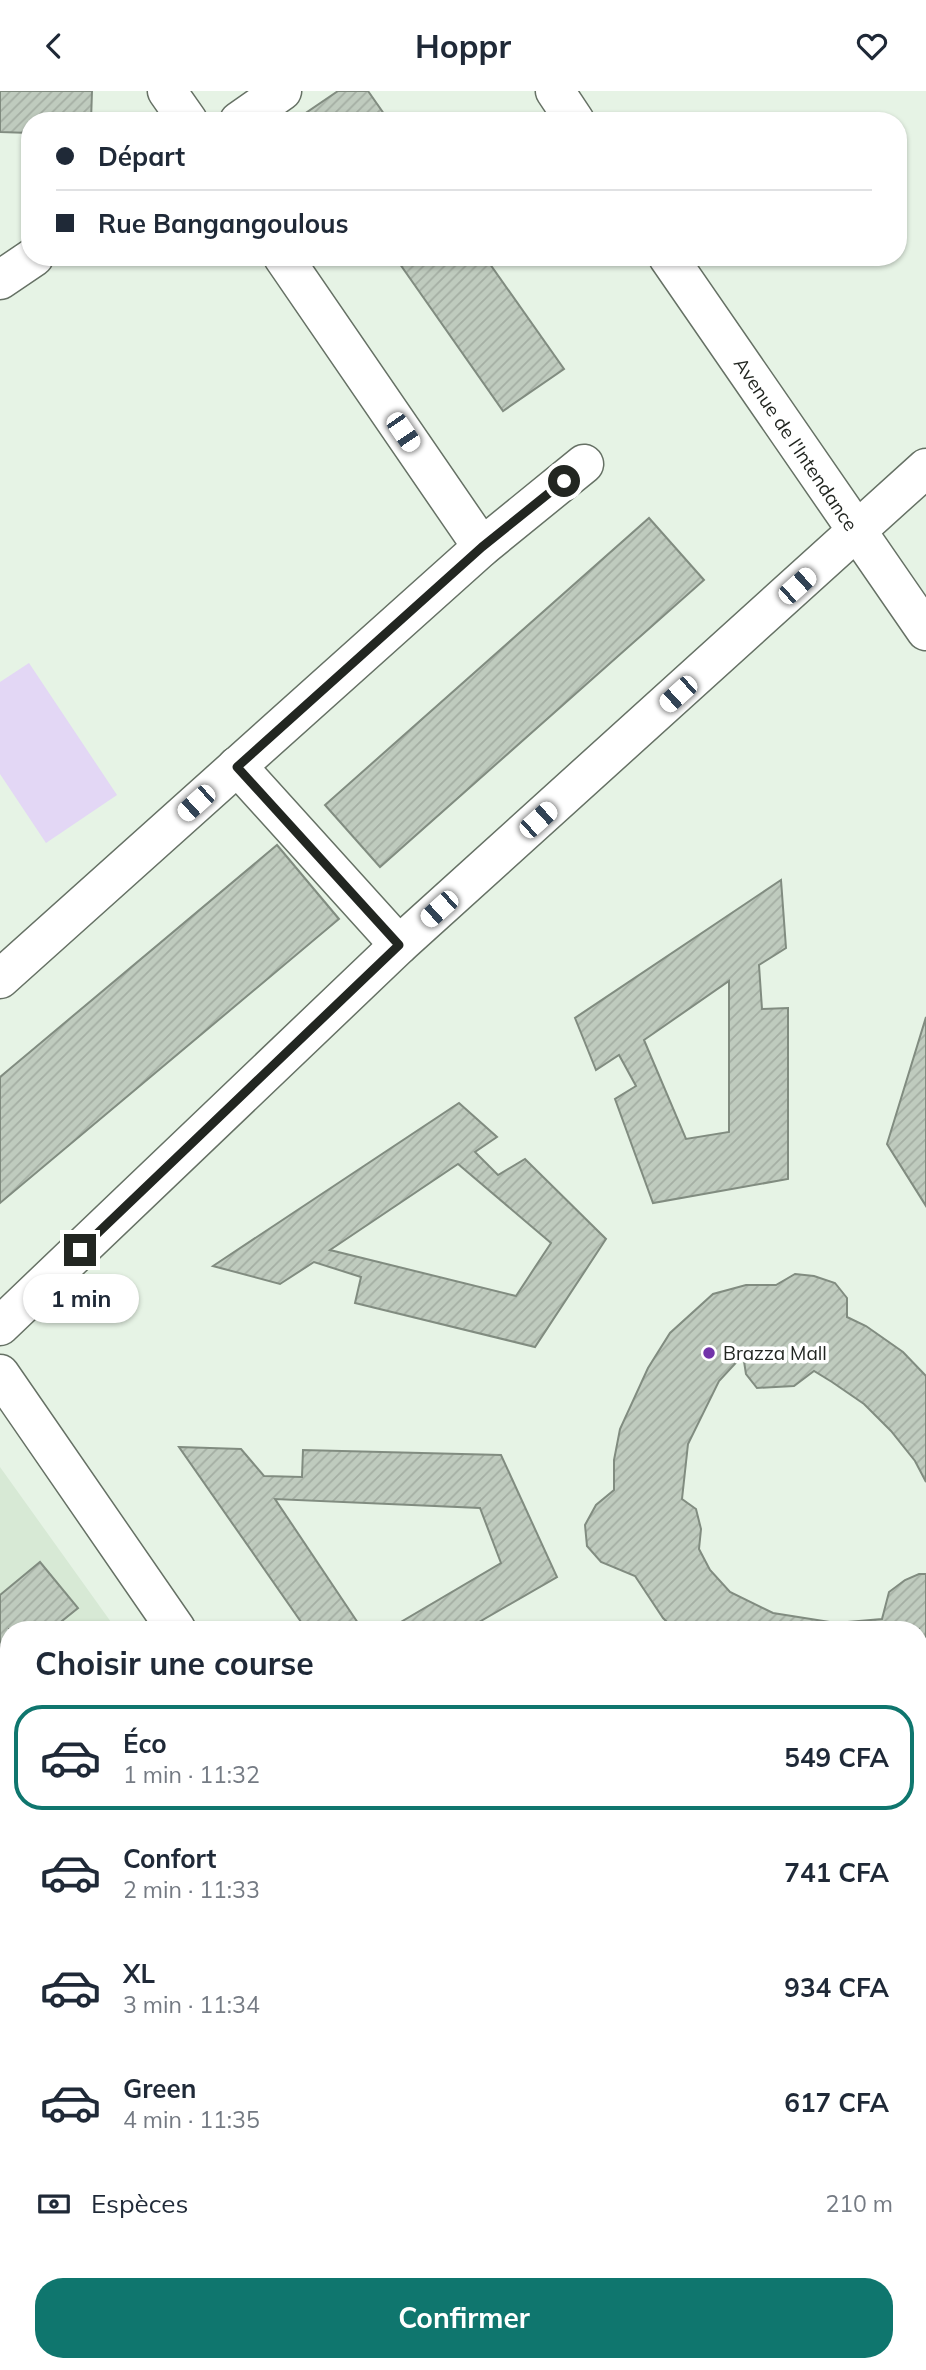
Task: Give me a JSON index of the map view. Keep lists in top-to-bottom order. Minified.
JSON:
{"streets":{"street":["Avenue de l'Intendance"]},"places":["Brazza Mall"],"page":{"header":"Hoppr","banner":["Départ","Rue Bangangoulous"],"bubble":"1 min","heading":"Choisir une course","list":[{"name":"Éco","note":"1 min · 11:32","value":"549 CFA"},{"name":"Confort","note":"2 min · 11:33","value":"741 CFA"},{"name":"XL","note":"3 min · 11:34","value":"934 CFA"},{"name":"Green","note":"4 min · 11:35","value":"617 CFA"}],"pay":["Espèces","210 m"],"buttons":"Confirmer"}}
